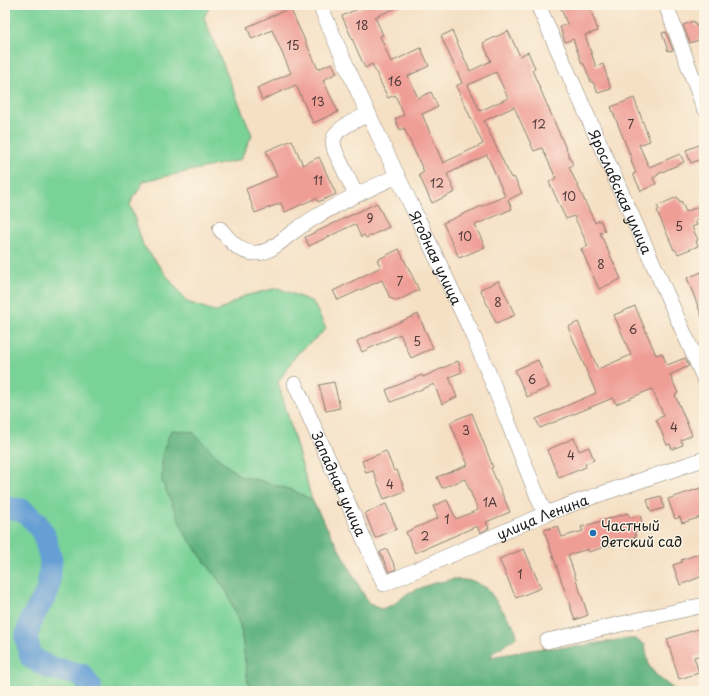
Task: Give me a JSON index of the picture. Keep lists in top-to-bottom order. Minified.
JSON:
{"streets":{"street":["Ярославская улица","Ягодная улица","Западная улица","улица Ленина"]},"crossings":[["Ягодная улица","улица Ленина"],["Западная улица","улица Ленина"]],"places":["Частный детский сад"],"house_numbers":["18","15","16","13","12","7","11","12","10","9","5","10","8","7","8","6","5","6","4","3","4","4","1А","1","2","1"]}
